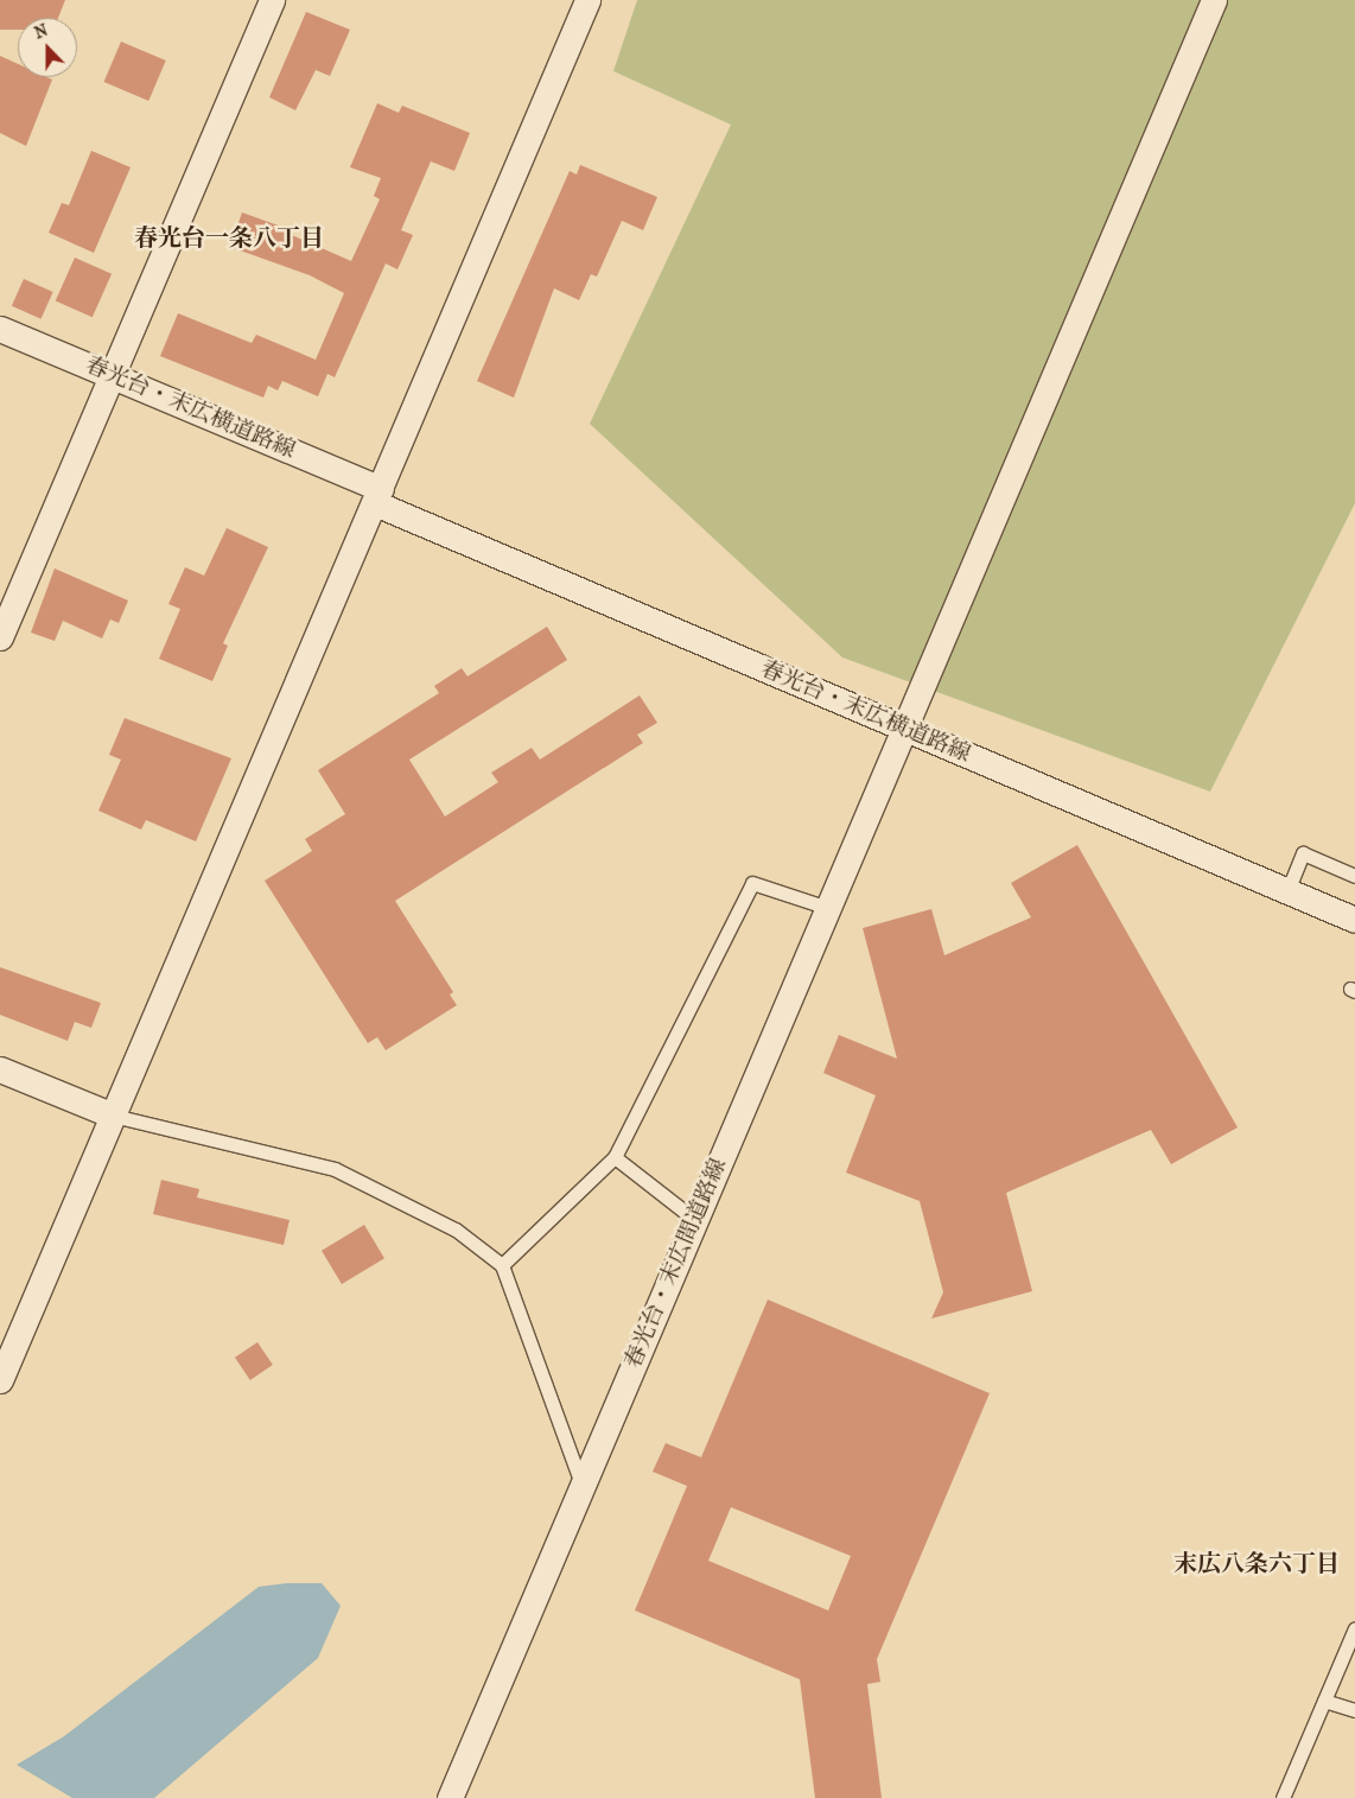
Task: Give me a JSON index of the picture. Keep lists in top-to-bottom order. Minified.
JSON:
{"streets":{"street":["春光台・末広横道路線","春光台・末広間道路線"]},"crossings":[["春光台・末広横道路線","春光台・末広間道路線"]],"districts":["春光台一条八丁目","末広八条六丁目"],"north":"top"}
